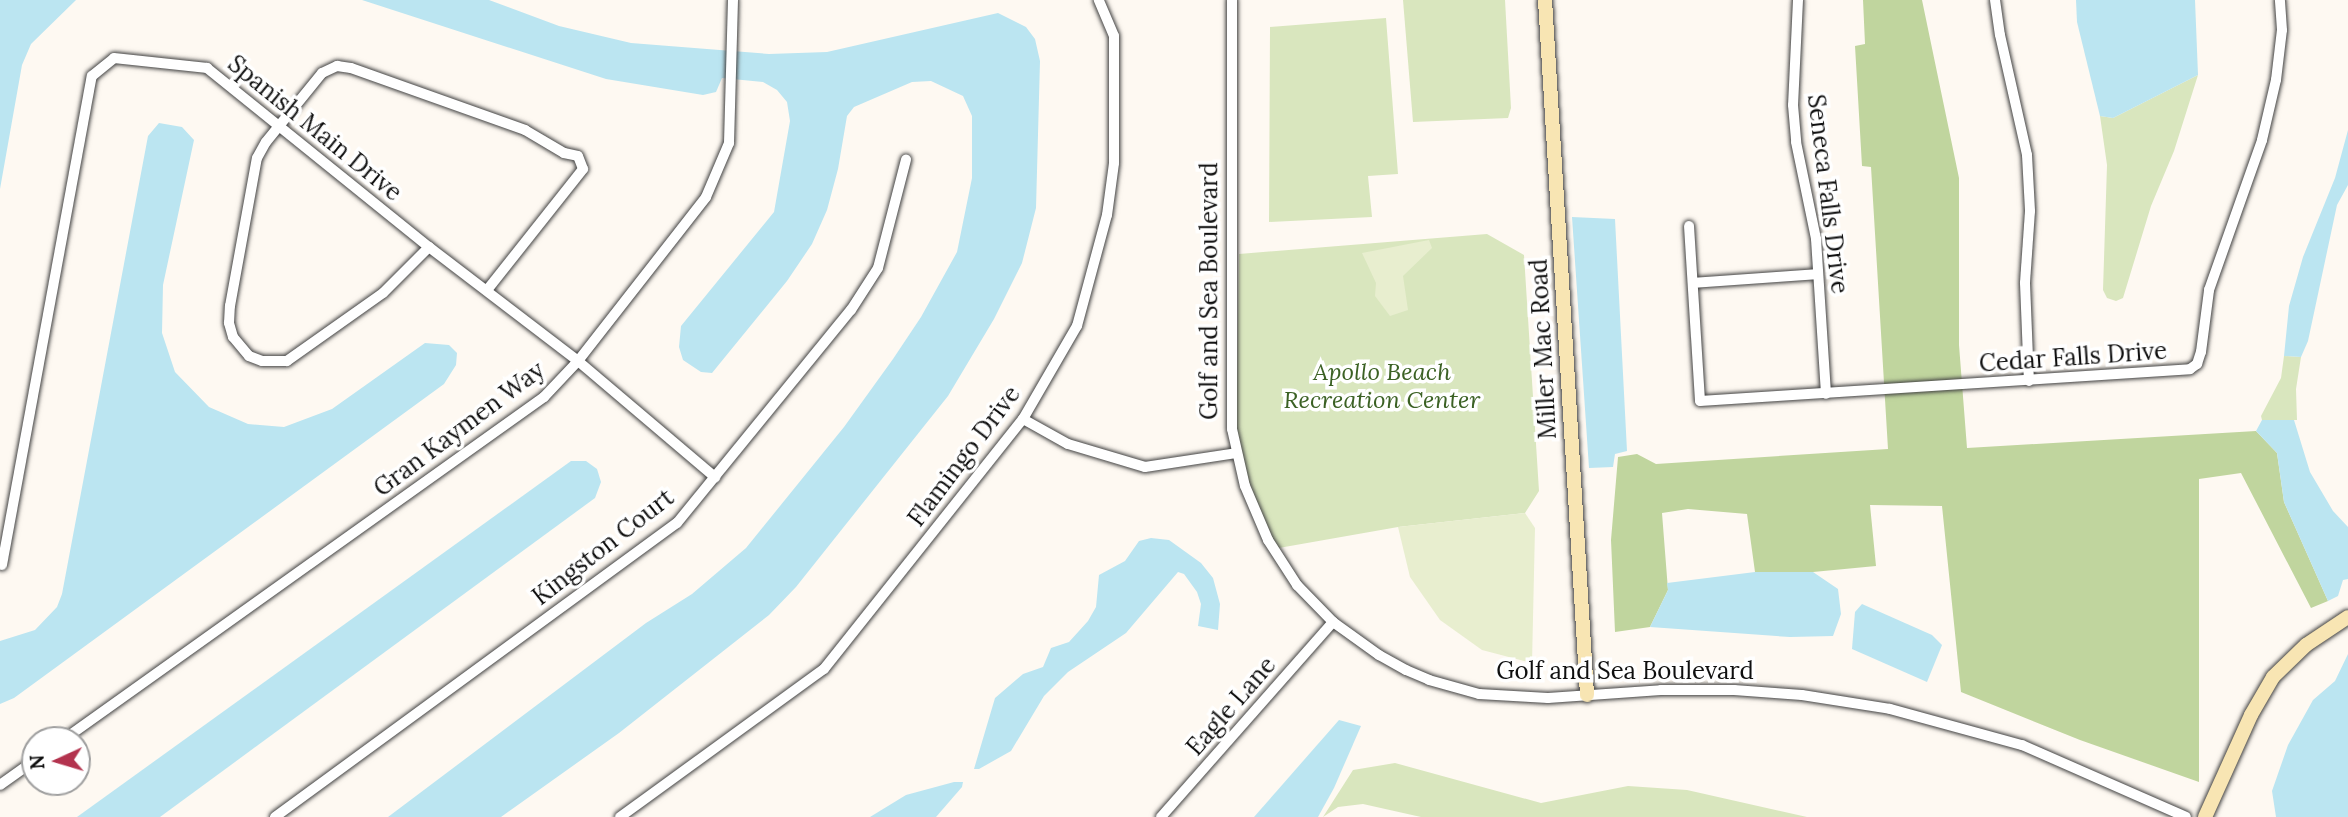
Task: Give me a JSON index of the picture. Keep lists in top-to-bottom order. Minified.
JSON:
{"streets":{"street":["Spanish Main Drive","Seneca Falls Drive","Golf and Sea Boulevard","Miller Mac Road","Cedar Falls Drive","Gran Kaymen Way","Flamingo Drive","Kingston Court","Eagle Lane"]},"crossings":[["Spanish Main Drive","Gran Kaymen Way"],["Spanish Main Drive","Kingston Court"],["Seneca Falls Drive","Cedar Falls Drive"],["Golf and Sea Boulevard","Miller Mac Road"],["Golf and Sea Boulevard","Eagle Lane"]],"parks":["Apollo Beach Recreation Center"],"north":"left"}
